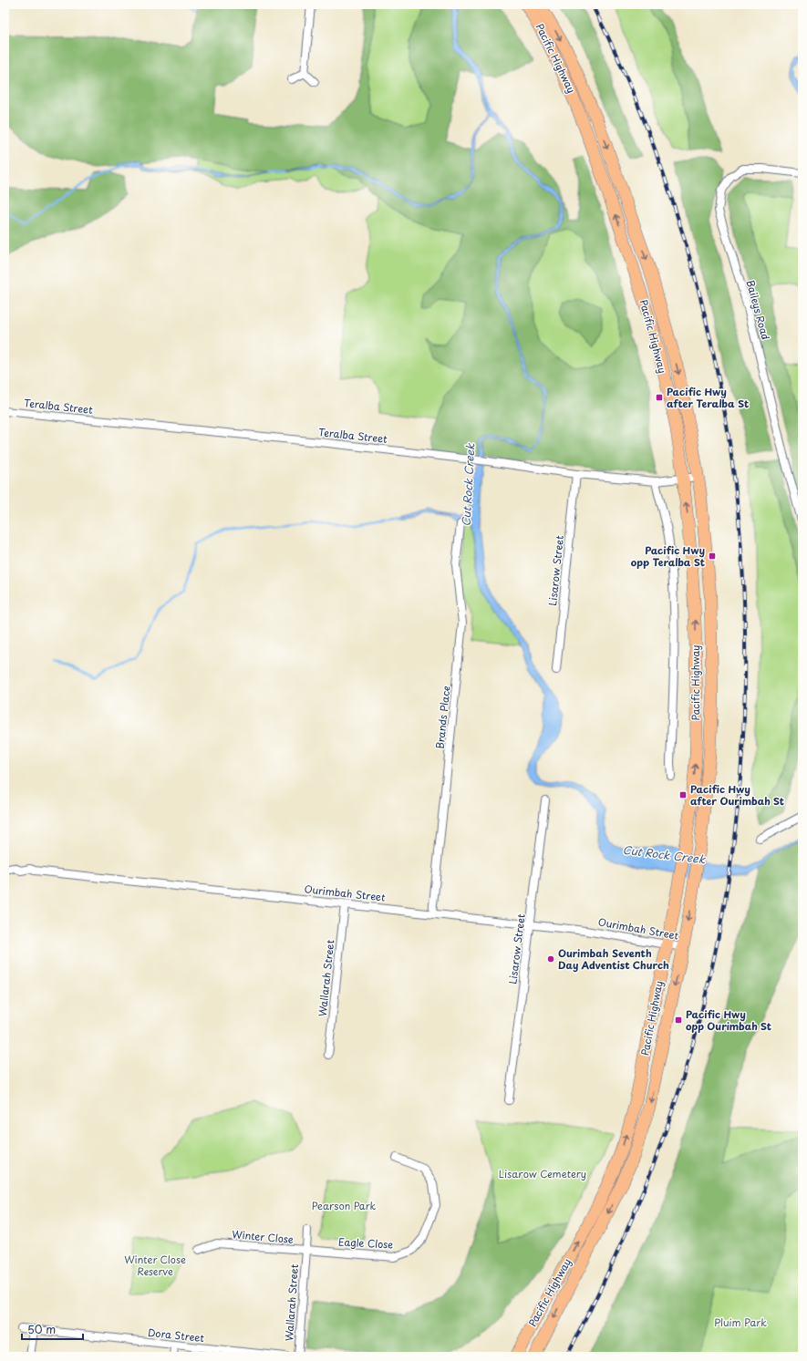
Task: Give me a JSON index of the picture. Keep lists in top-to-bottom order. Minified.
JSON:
{"streets":{"main road":["Pacific Highway"],"street":["Baileys Road","Teralba Street","Lisarow Street","Brands Place","Ourimbah Street","Wallarah Street","Winter Close","Eagle Close","Dora Street"]},"crossings":[["Pacific Highway","Teralba Street"],["Pacific Highway","Ourimbah Street"],["Teralba Street","Lisarow Street"],["Lisarow Street","Ourimbah Street"],["Brands Place","Ourimbah Street"],["Ourimbah Street","Wallarah Street"],["Wallarah Street","Winter Close"],["Wallarah Street","Eagle Close"],["Winter Close","Eagle Close"]],"water":["Cut Rock Creek"],"parks":["Lisarow Cemetery","Pearson Park","Winter Close Reserve","Pluim Park"],"places":{"transit":["Pacific Hwy after Teralba St","Pacific Hwy opp Teralba St","Pacific Hwy after Ourimbah St","Pacific Hwy opp Ourimbah St"],"other":["Ourimbah Seventh Day Adventist Church"]},"scale_bar":"50 m"}
